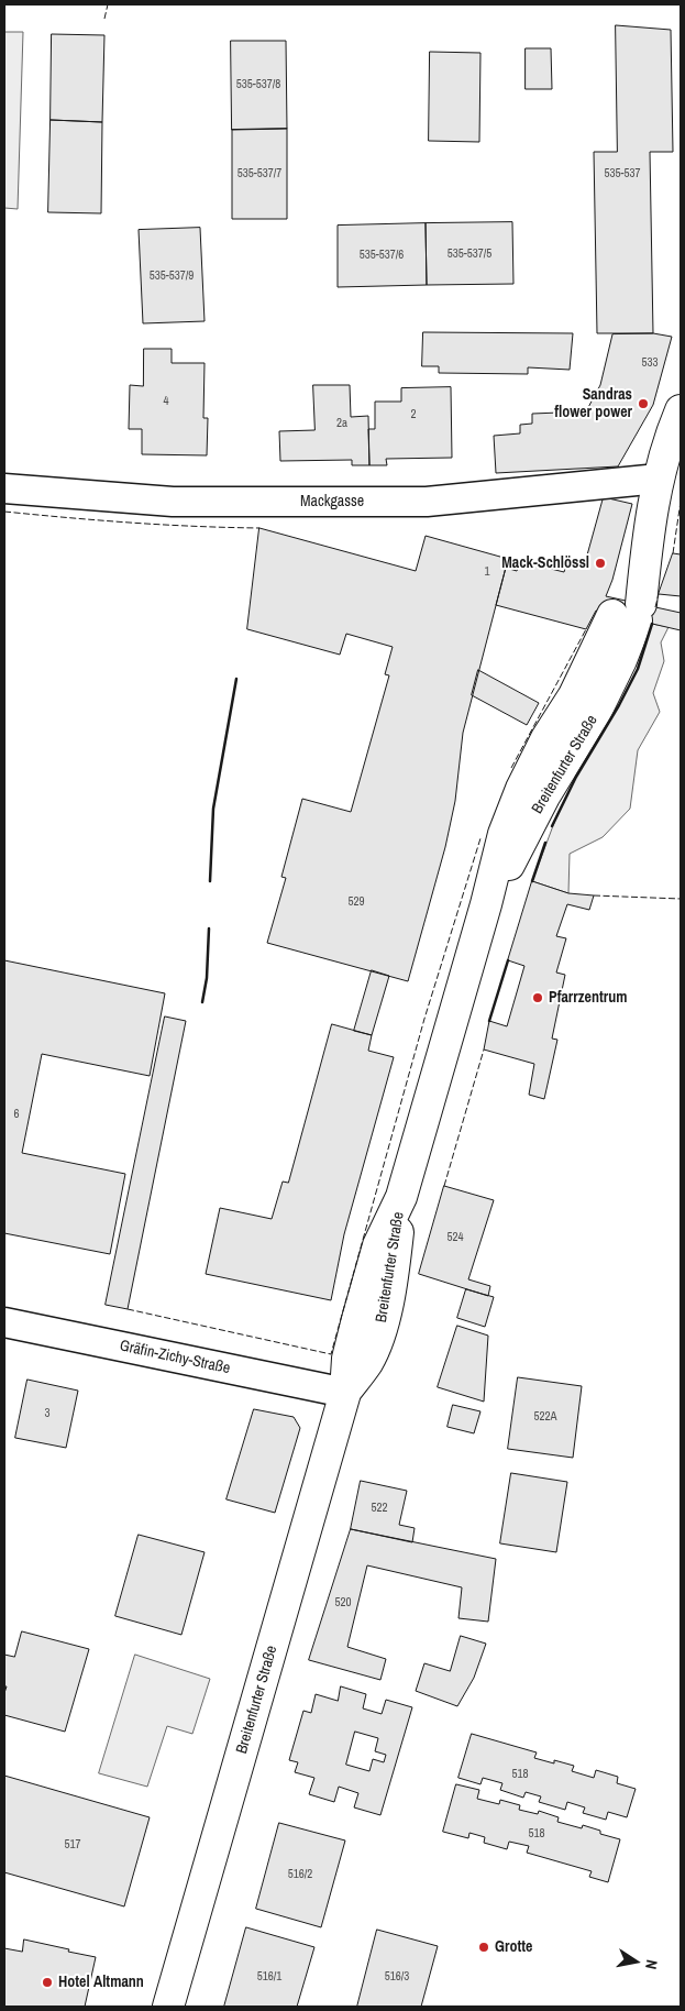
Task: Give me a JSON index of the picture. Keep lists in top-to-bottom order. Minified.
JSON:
{"streets":{"main road":["Breitenfurter Straße"],"street":["Mackgasse","Gräfin-Zichy-Straße"]},"crossings":[["Mackgasse","Breitenfurter Straße"],["Breitenfurter Straße","Gräfin-Zichy-Straße"]],"places":["Sandras flower power","Mack-Schlössl","Pfarrzentrum","Grotte","Hotel Altmann"],"house_numbers":["535-537/8","535-537/7","535-537","535-537/5","535-537/6","535-537/9","533","4","2","2a","1","529","6","524","3","522A","522","520","518","518","517","516/2","516/1","516/3"],"north":"right"}
